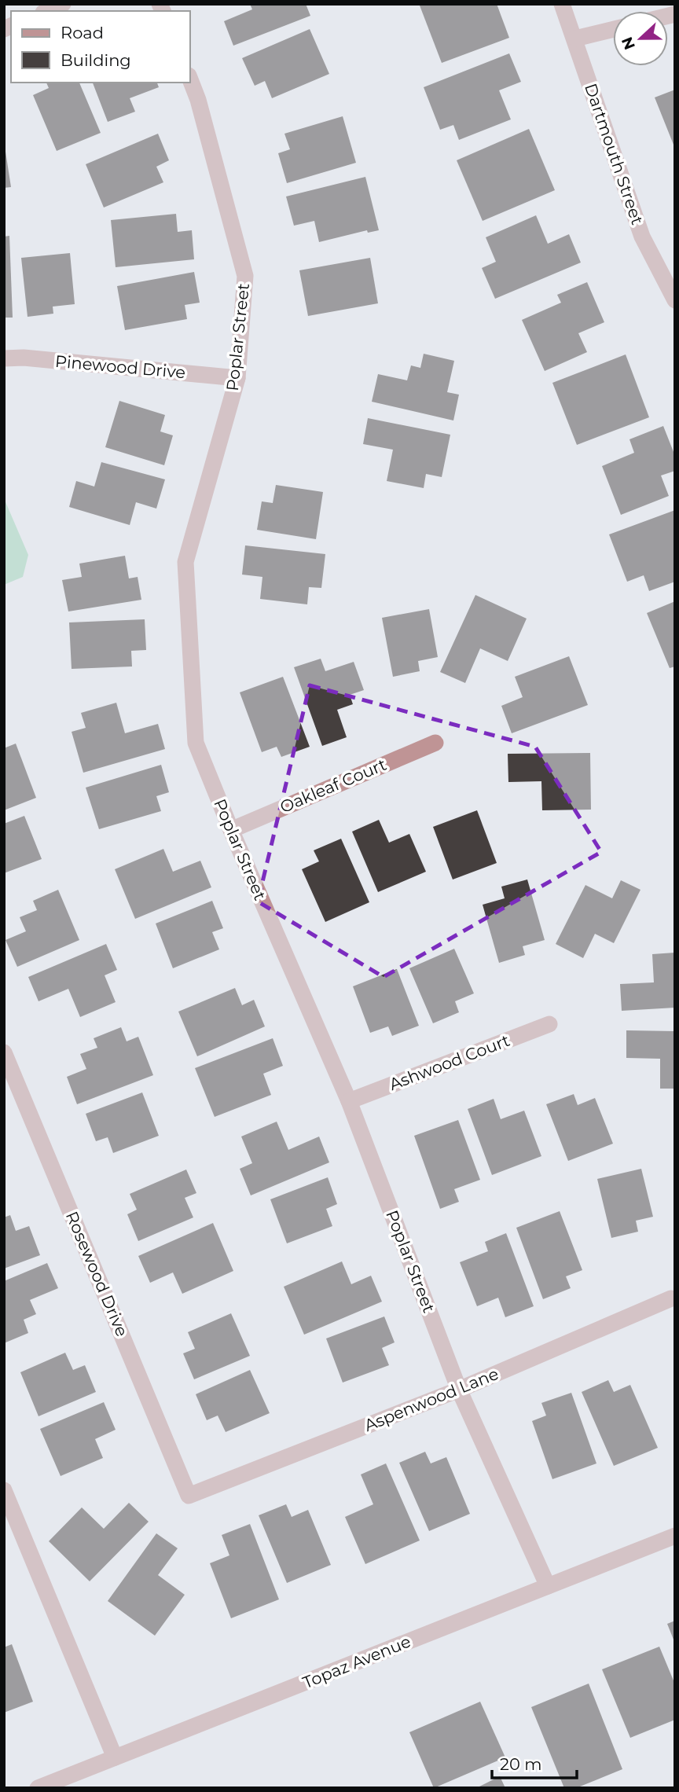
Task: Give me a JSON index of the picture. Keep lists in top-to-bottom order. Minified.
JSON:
{"streets":{"street":["Dartmouth Street","Poplar Street","Pinewood Drive","Oakleaf Court","Ashwood Court","Rosewood Drive","Aspenwood Lane","Topaz Avenue"]},"crossings":[["Poplar Street","Pinewood Drive"],["Poplar Street","Oakleaf Court"],["Poplar Street","Ashwood Court"],["Poplar Street","Aspenwood Lane"],["Poplar Street","Topaz Avenue"],["Rosewood Drive","Aspenwood Lane"]],"legend":["Road","Building"],"scale_bar":"20 m","north":"left"}
